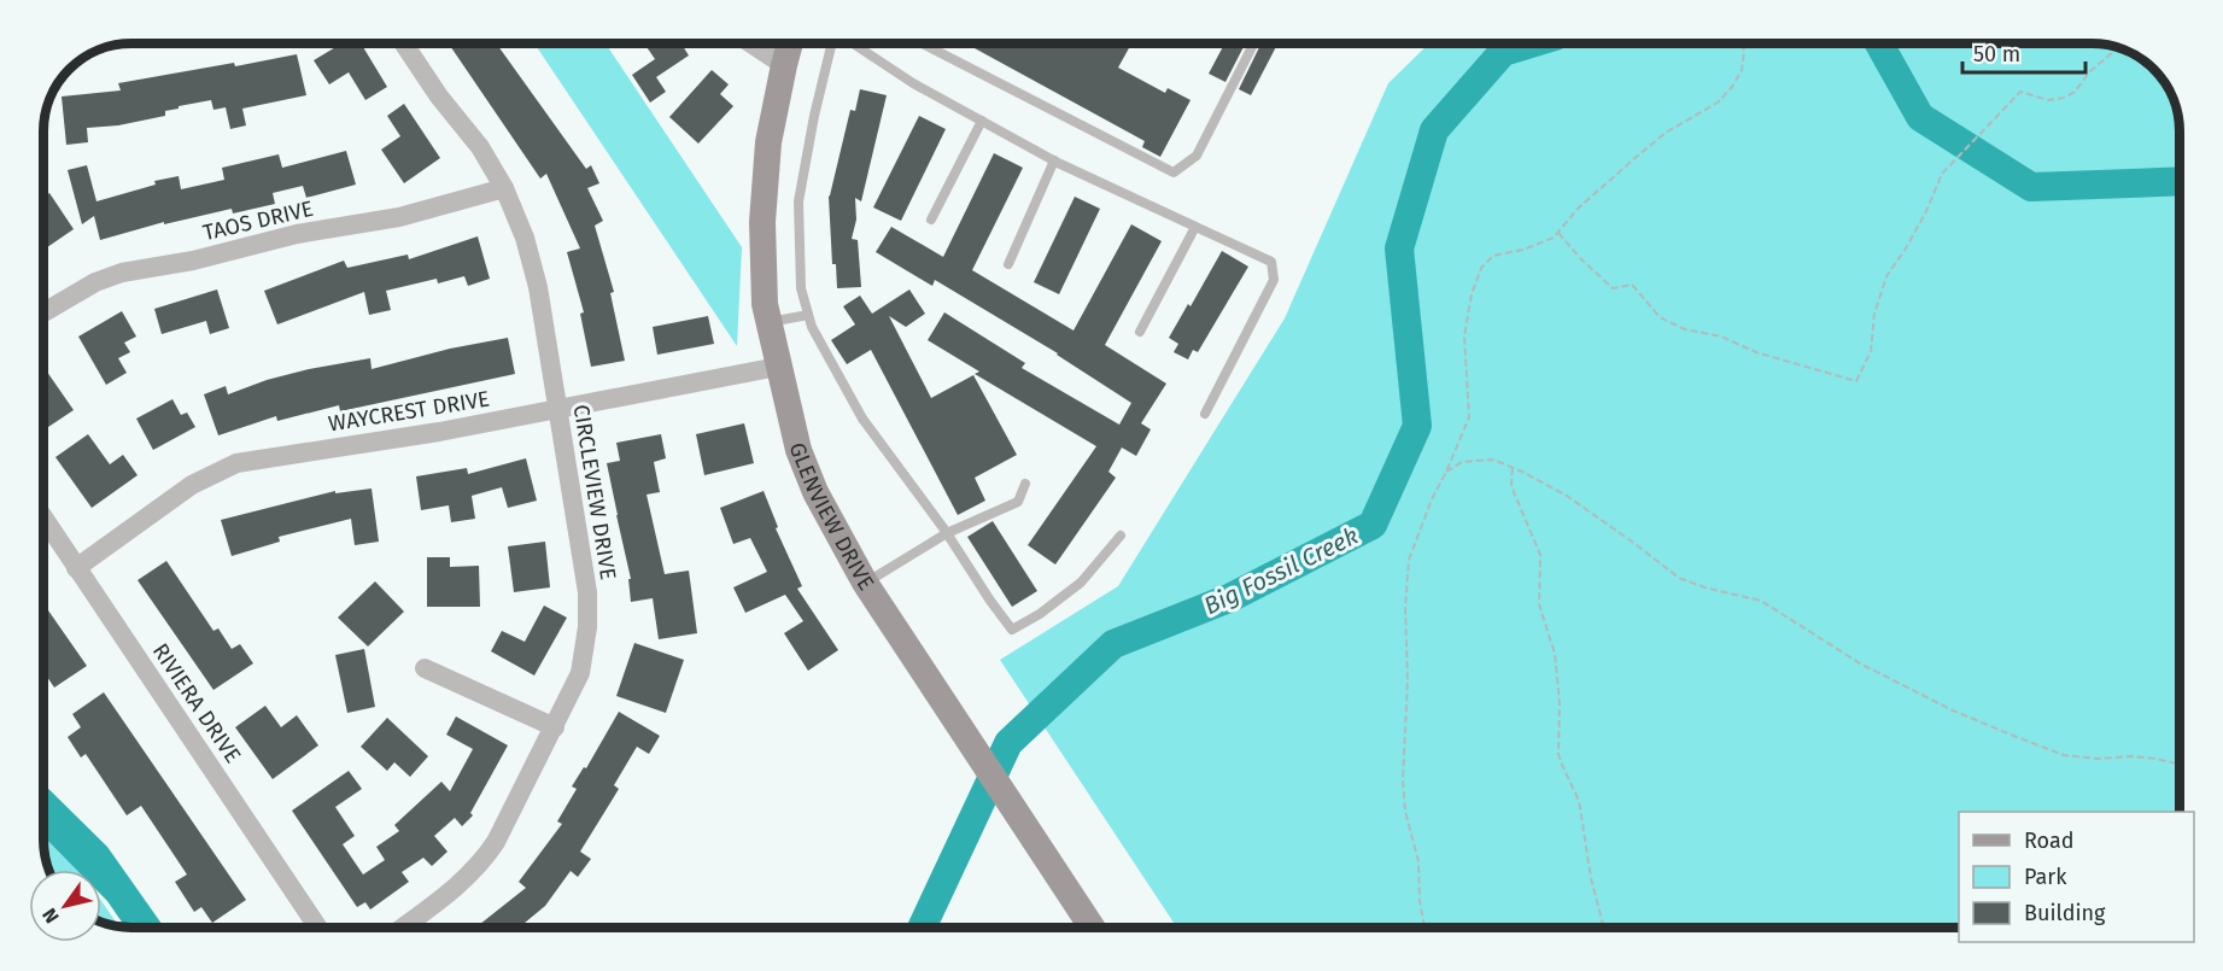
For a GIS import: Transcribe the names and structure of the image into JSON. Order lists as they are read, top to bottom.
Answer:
{
  "streets": {
    "main road": ["GLENVIEW DRIVE"],
    "street": [
      "TAOS DRIVE",
      "WAYCREST DRIVE",
      "CIRCLEVIEW DRIVE",
      "RIVIERA DRIVE"
    ]
  },
  "crossings": [
    ["TAOS DRIVE", "CIRCLEVIEW DRIVE"],
    ["WAYCREST DRIVE", "CIRCLEVIEW DRIVE"],
    ["WAYCREST DRIVE", "GLENVIEW DRIVE"],
    ["WAYCREST DRIVE", "RIVIERA DRIVE"]
  ],
  "water": ["Big Fossil Creek"],
  "legend": ["Road", "Park", "Building"],
  "scale_bar": "50 m",
  "north": "bottom left"
}
